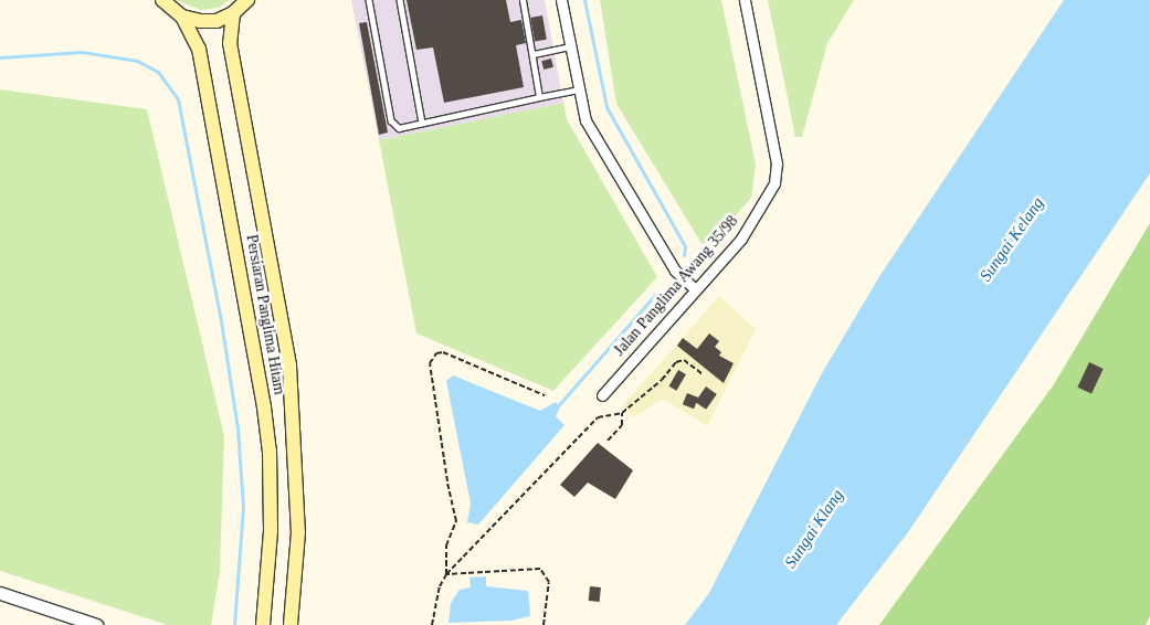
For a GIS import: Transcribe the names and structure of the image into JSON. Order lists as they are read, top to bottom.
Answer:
{
  "streets": {
    "main road": ["Persiaran Panglima Hitam"],
    "street": ["Jalan Panglima Awang 35/98"]
  },
  "water": ["Sungai Kelang", "Sungai Klang"]
}
